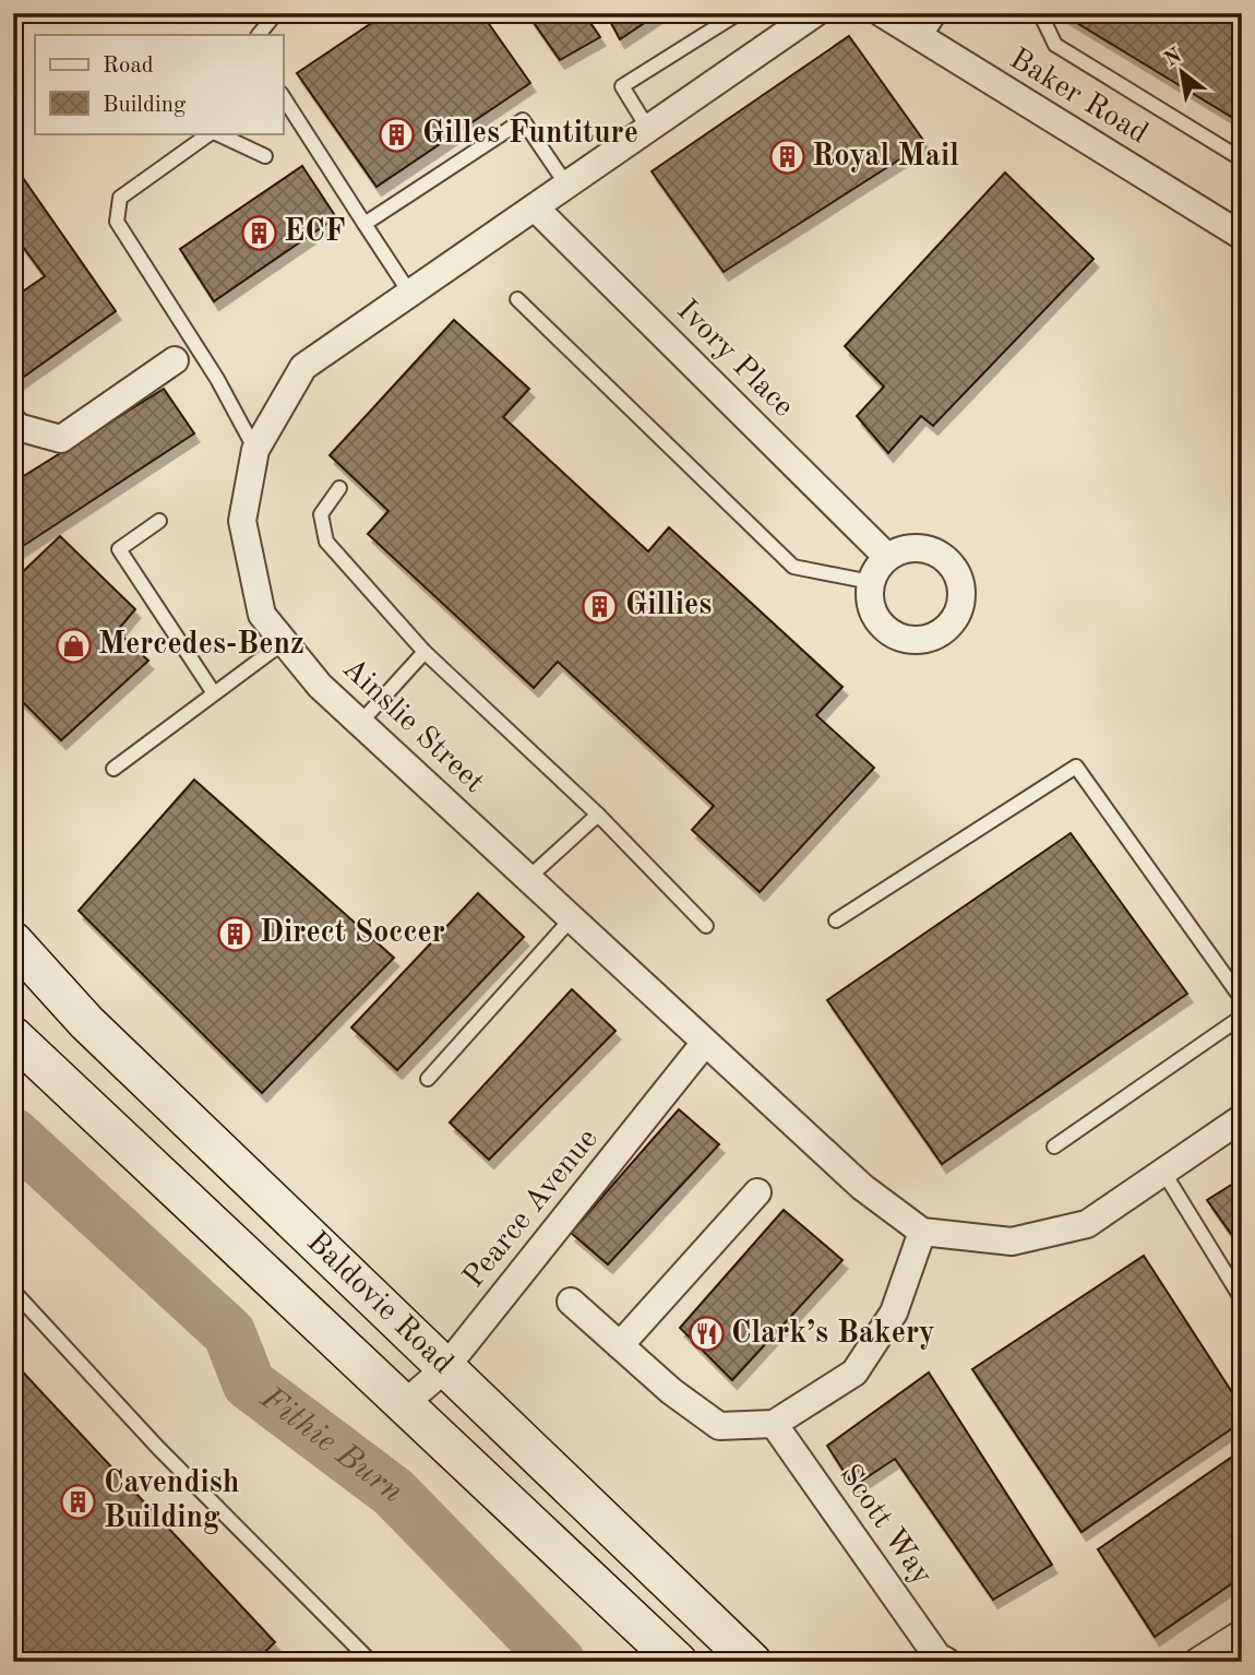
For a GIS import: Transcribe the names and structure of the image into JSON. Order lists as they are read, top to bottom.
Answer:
{
  "streets": {
    "main road": ["Baldovie Road"],
    "street": [
      "Baker Road",
      "Ivory Place",
      "Ainslie Street",
      "Pearce Avenue",
      "Scott Way"
    ]
  },
  "crossings": [
    ["Ivory Place", "Ainslie Street"],
    ["Ainslie Street", "Pearce Avenue"],
    ["Pearce Avenue", "Baldovie Road"]
  ],
  "water": ["Fithie Burn"],
  "places": {
    "building": [
      "Gilles Funtiture",
      "Royal Mail",
      "ECF",
      "Gillies",
      "Direct Soccer",
      "Cavendish Building"
    ],
    "shop": ["Mercedes-Benz"],
    "restaurant": ["Clark’s Bakery"]
  },
  "legend": ["Road", "Building"],
  "north": "top left"
}
